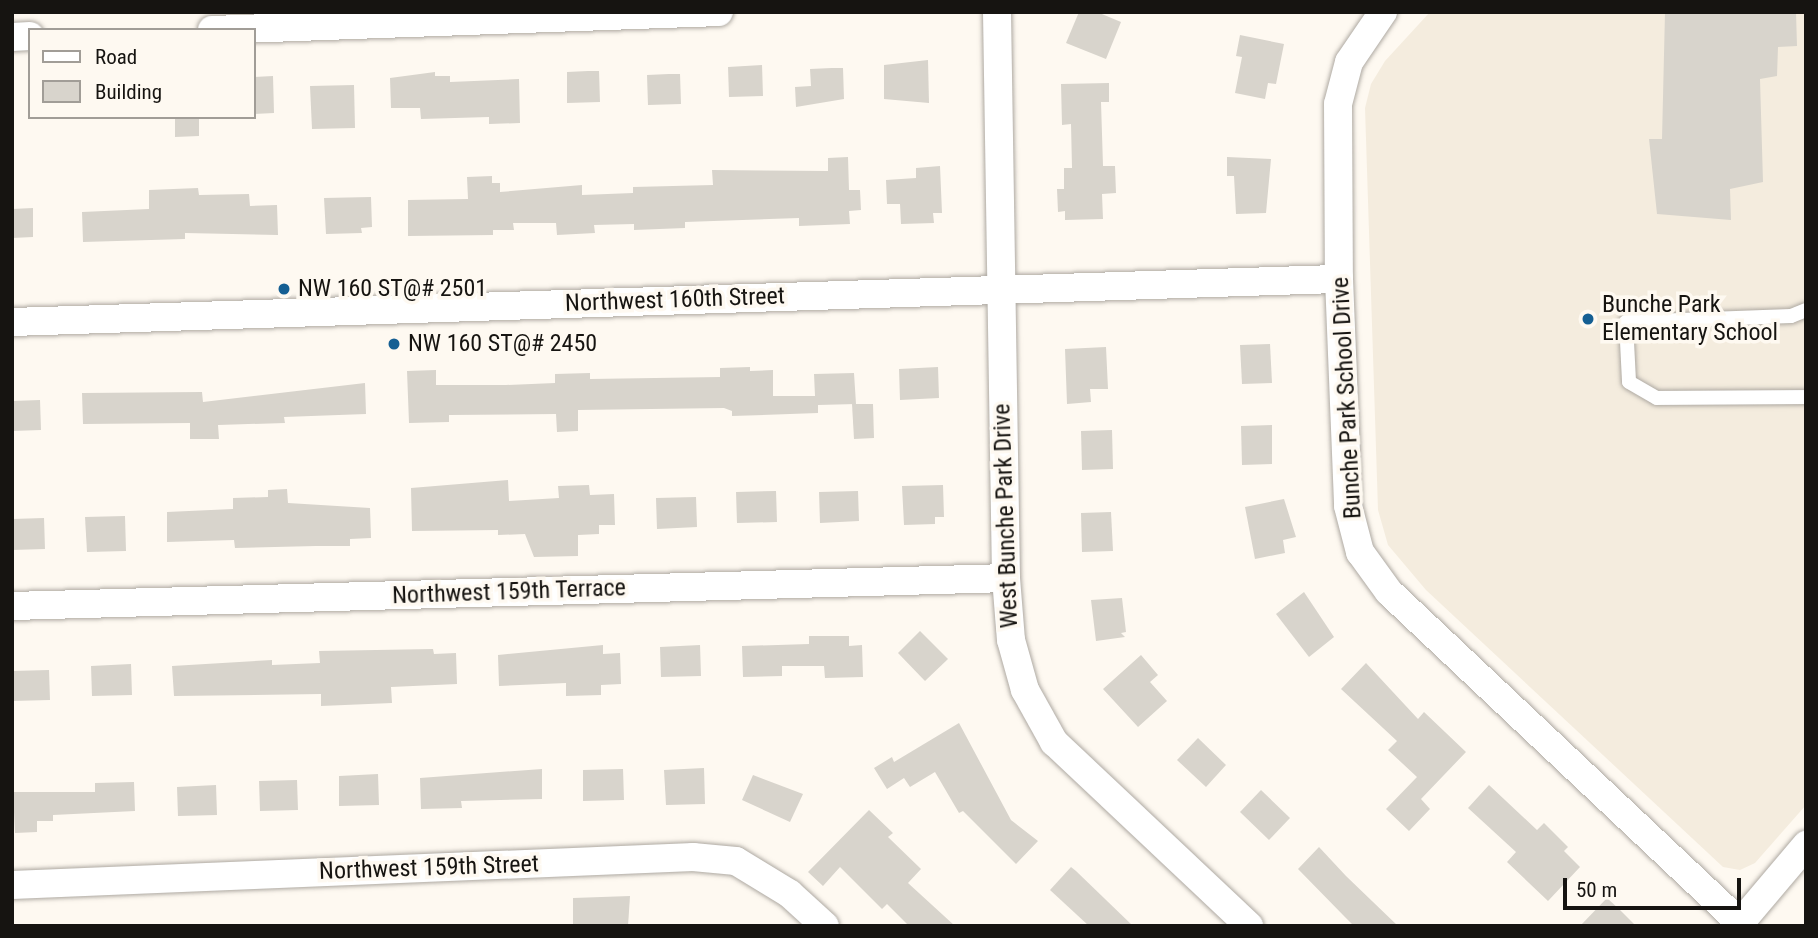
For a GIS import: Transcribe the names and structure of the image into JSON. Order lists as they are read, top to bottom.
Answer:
{
  "streets": {
    "street": [
      "Northwest 160th Street",
      "Bunche Park School Drive",
      "West Bunche Park Drive",
      "Northwest 159th Terrace",
      "Northwest 159th Street"
    ]
  },
  "crossings": [
    ["Northwest 160th Street", "Bunche Park School Drive"],
    ["Northwest 160th Street", "West Bunche Park Drive"],
    ["West Bunche Park Drive", "Northwest 159th Terrace"]
  ],
  "places": ["NW 160 ST@# 2501", "Bunche Park Elementary School", "NW 160 ST@# 2450"],
  "legend": ["Road", "Building"],
  "scale_bar": "50 m"
}
